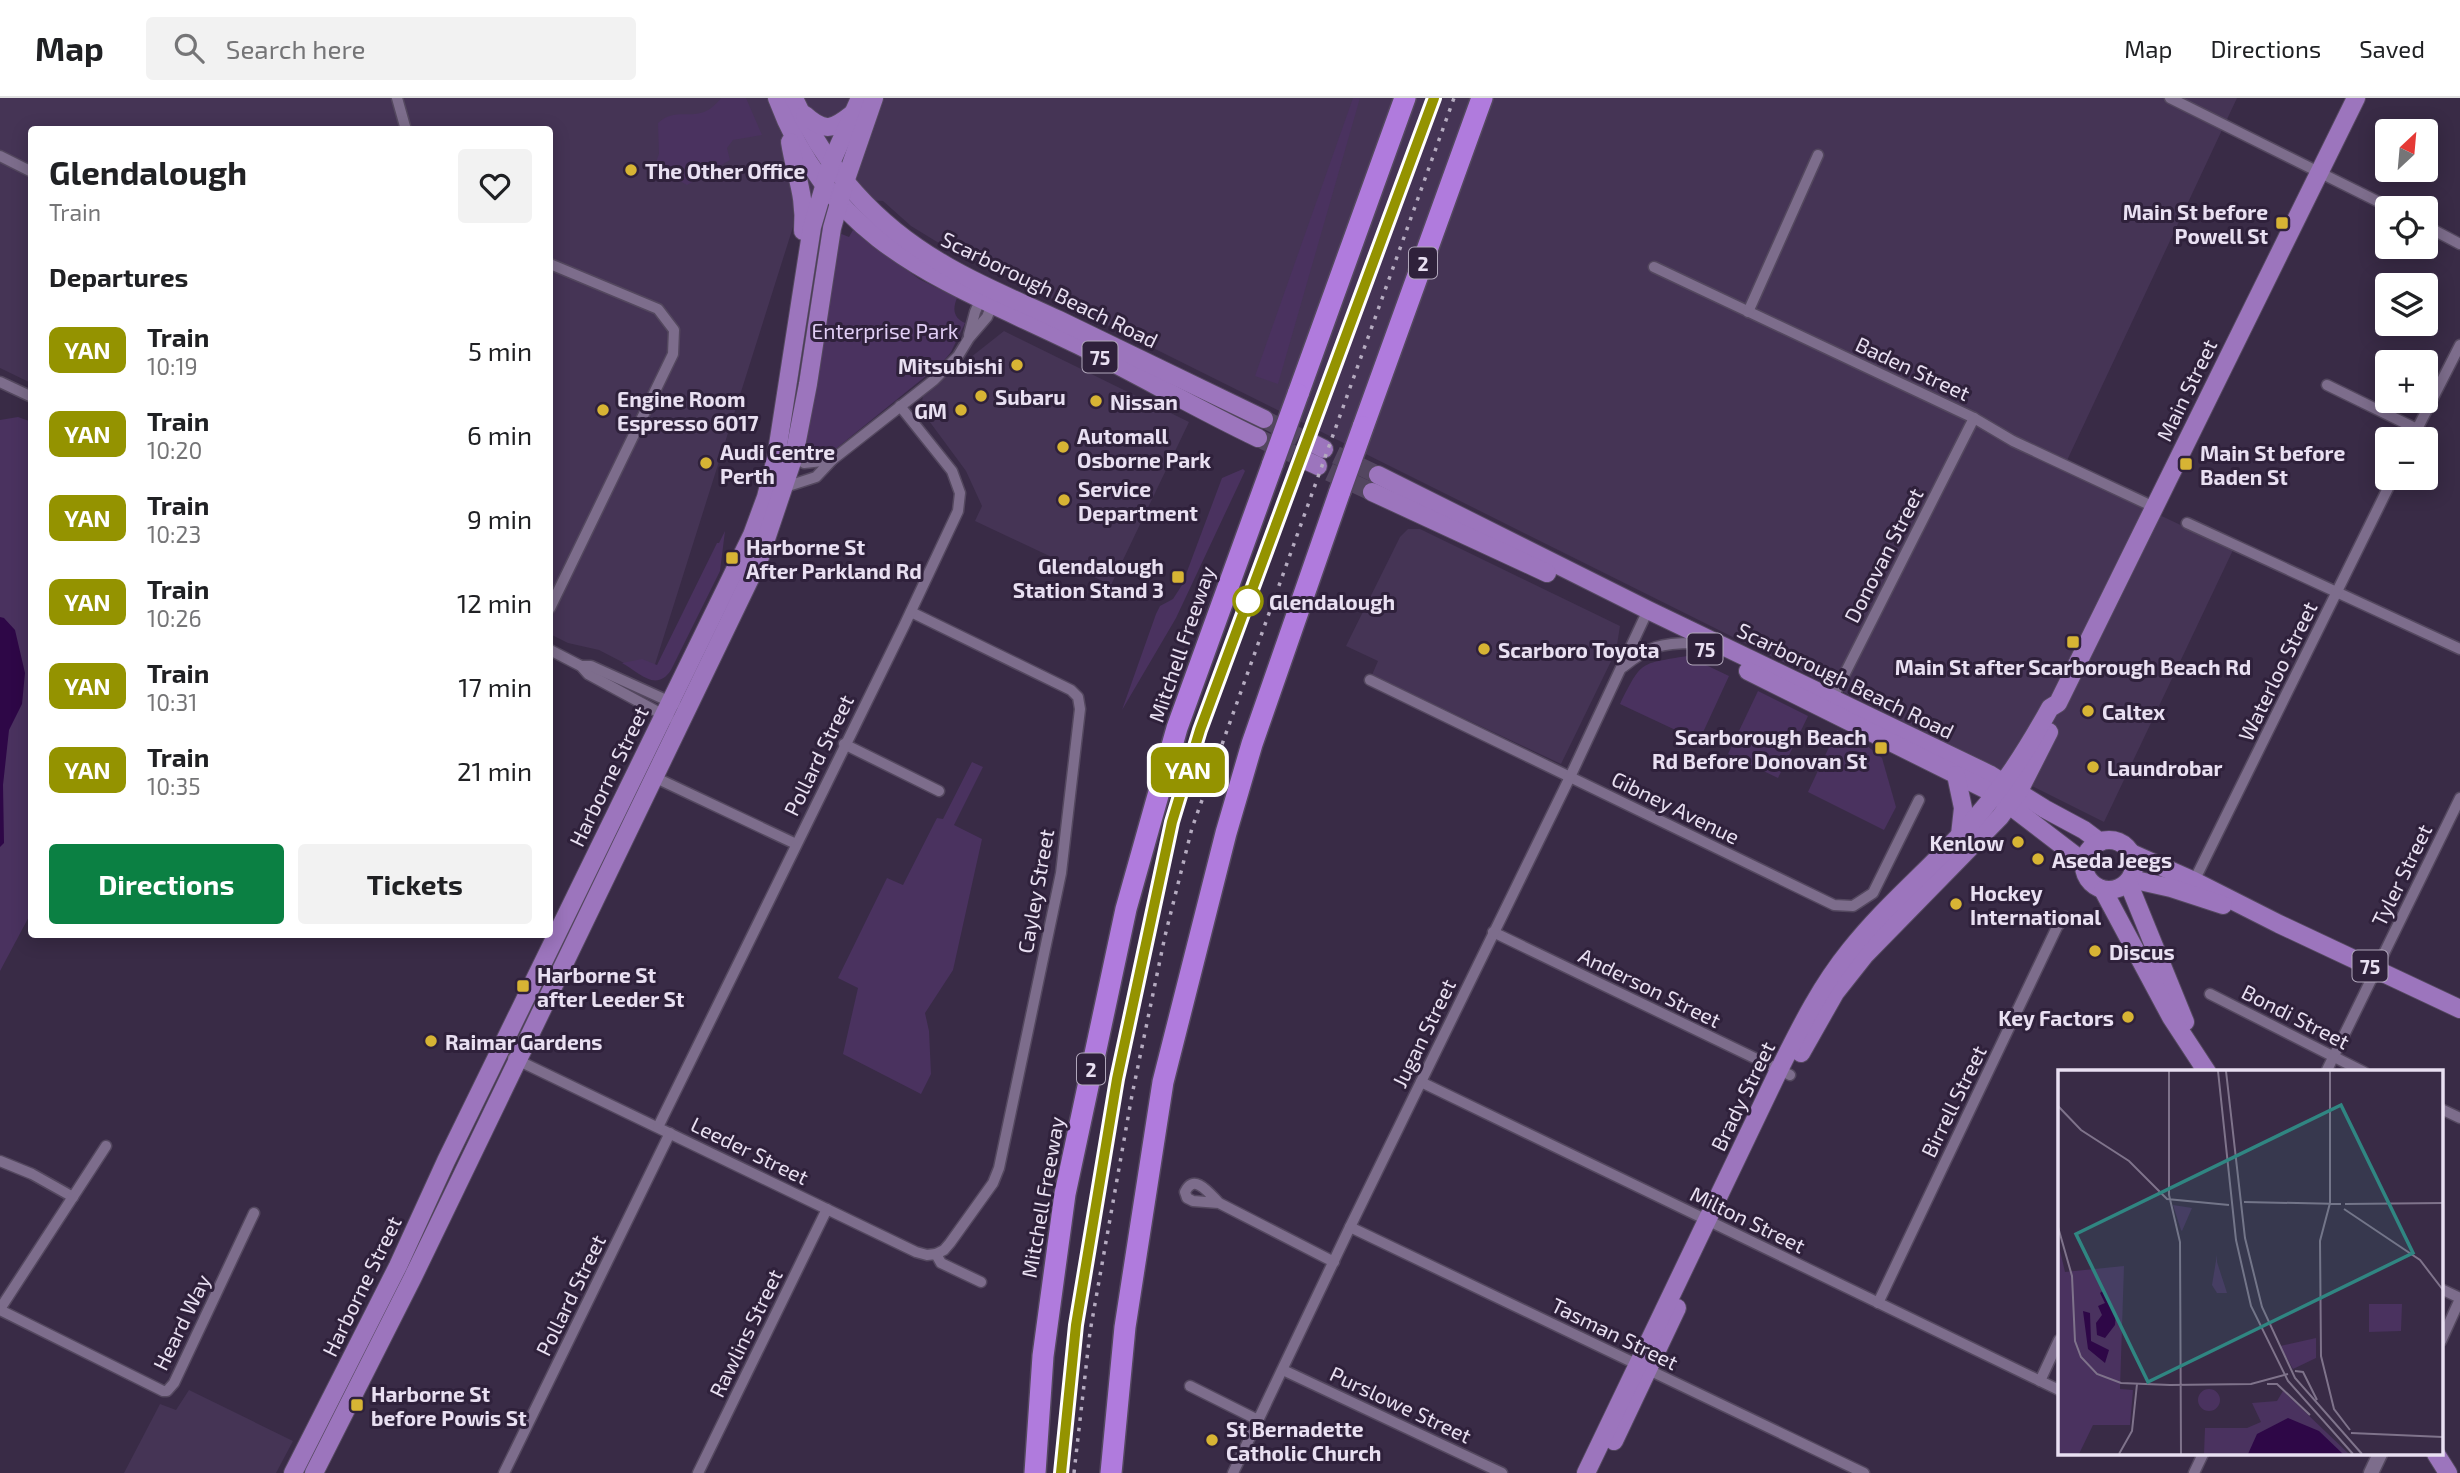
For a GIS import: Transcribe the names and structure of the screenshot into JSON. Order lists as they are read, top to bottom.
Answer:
{
  "streets": {
    "highway": ["2", "Mitchell Freeway"],
    "main road": [
      "Scarborough Beach Road",
      "75",
      "Main Street",
      "Harborne Street",
      "Brady Street"
    ],
    "street": [
      "Baden Street",
      "Donovan Street",
      "Waterloo Street",
      "Pollard Street",
      "Gibney Avenue",
      "Tyler Street",
      "Cayley Street",
      "Anderson Street",
      "Bondi Street",
      "Jugan Street",
      "Birrell Street",
      "Leeder Street",
      "Milton Street",
      "Heard Way",
      "Rawlins Street",
      "Tasman Street",
      "Purslowe Street"
    ]
  },
  "crossings": [
    ["Scarborough Beach Road", "75"],
    ["Scarborough Beach Road", "Main Street"],
    ["Scarborough Beach Road", "Donovan Street"],
    ["Scarborough Beach Road", "Harborne Street"],
    ["Scarborough Beach Road", "Jugan Street"],
    ["Scarborough Beach Road", "Brady Street"],
    ["75", "Waterloo Street"],
    ["75", "Tyler Street"],
    ["Baden Street", "Main Street"],
    ["Baden Street", "Donovan Street"],
    ["Main Street", "Brady Street"],
    ["Pollard Street", "Cayley Street"],
    ["Pollard Street", "Leeder Street"],
    ["Harborne Street", "Leeder Street"],
    ["Gibney Avenue", "Jugan Street"],
    ["Tyler Street", "Bondi Street"],
    ["Cayley Street", "Leeder Street"],
    ["Anderson Street", "Jugan Street"],
    ["Anderson Street", "Brady Street"],
    ["Jugan Street", "Milton Street"],
    ["Jugan Street", "Tasman Street"],
    ["Jugan Street", "Purslowe Street"],
    ["Brady Street", "Milton Street"],
    ["Brady Street", "Tasman Street"],
    ["Birrell Street", "Milton Street"],
    ["Leeder Street", "Rawlins Street"]
  ],
  "parks": ["Enterprise Park"],
  "places": {
    "other": [
      "The Other Office",
      "Mitsubishi",
      "Subaru",
      "Nissan",
      "Engine Room Espresso 6017",
      "GM",
      "Automall Osborne Park",
      "Audi Centre Perth",
      "Service Department",
      "Glendalough",
      "Scarboro Toyota",
      "Caltex",
      "Laundrobar",
      "Kenlow",
      "Aseda Jeegs",
      "Hockey International",
      "Discus",
      "Key Factors",
      "Raimar Gardens",
      "St Bernadette Catholic Church"
    ],
    "transit": [
      "Main St before Powell St",
      "Main St before Baden St",
      "Harborne St After Parkland Rd",
      "Glendalough Station Stand 3",
      "Main St after Scarborough Beach Rd",
      "Scarborough Beach Rd Before Donovan St",
      "Harborne St after Leeder St",
      "Harborne St before Powis St"
    ]
  },
  "north": "top right",
  "page": {
    "header": "Map",
    "search": "Search here",
    "nav": ["Map", "Directions", "Saved"],
    "on_map": "YAN",
    "map_buttons": ["+", "−"],
    "heading": [
      ["Glendalough", "Train"],
      "Departures"
    ],
    "list": [
      {
        "mark": "YAN",
        "name": "Train",
        "note": "10:19",
        "value": "5 min"
      },
      {
        "mark": "YAN",
        "name": "Train",
        "note": "10:20",
        "value": "6 min"
      },
      {
        "mark": "YAN",
        "name": "Train",
        "note": "10:23",
        "value": "9 min"
      },
      {
        "mark": "YAN",
        "name": "Train",
        "note": "10:26",
        "value": "12 min"
      },
      {
        "mark": "YAN",
        "name": "Train",
        "note": "10:31",
        "value": "17 min"
      },
      {
        "mark": "YAN",
        "name": "Train",
        "note": "10:35",
        "value": "21 min"
      }
    ],
    "buttons": ["Directions", "Tickets"]
  }
}
